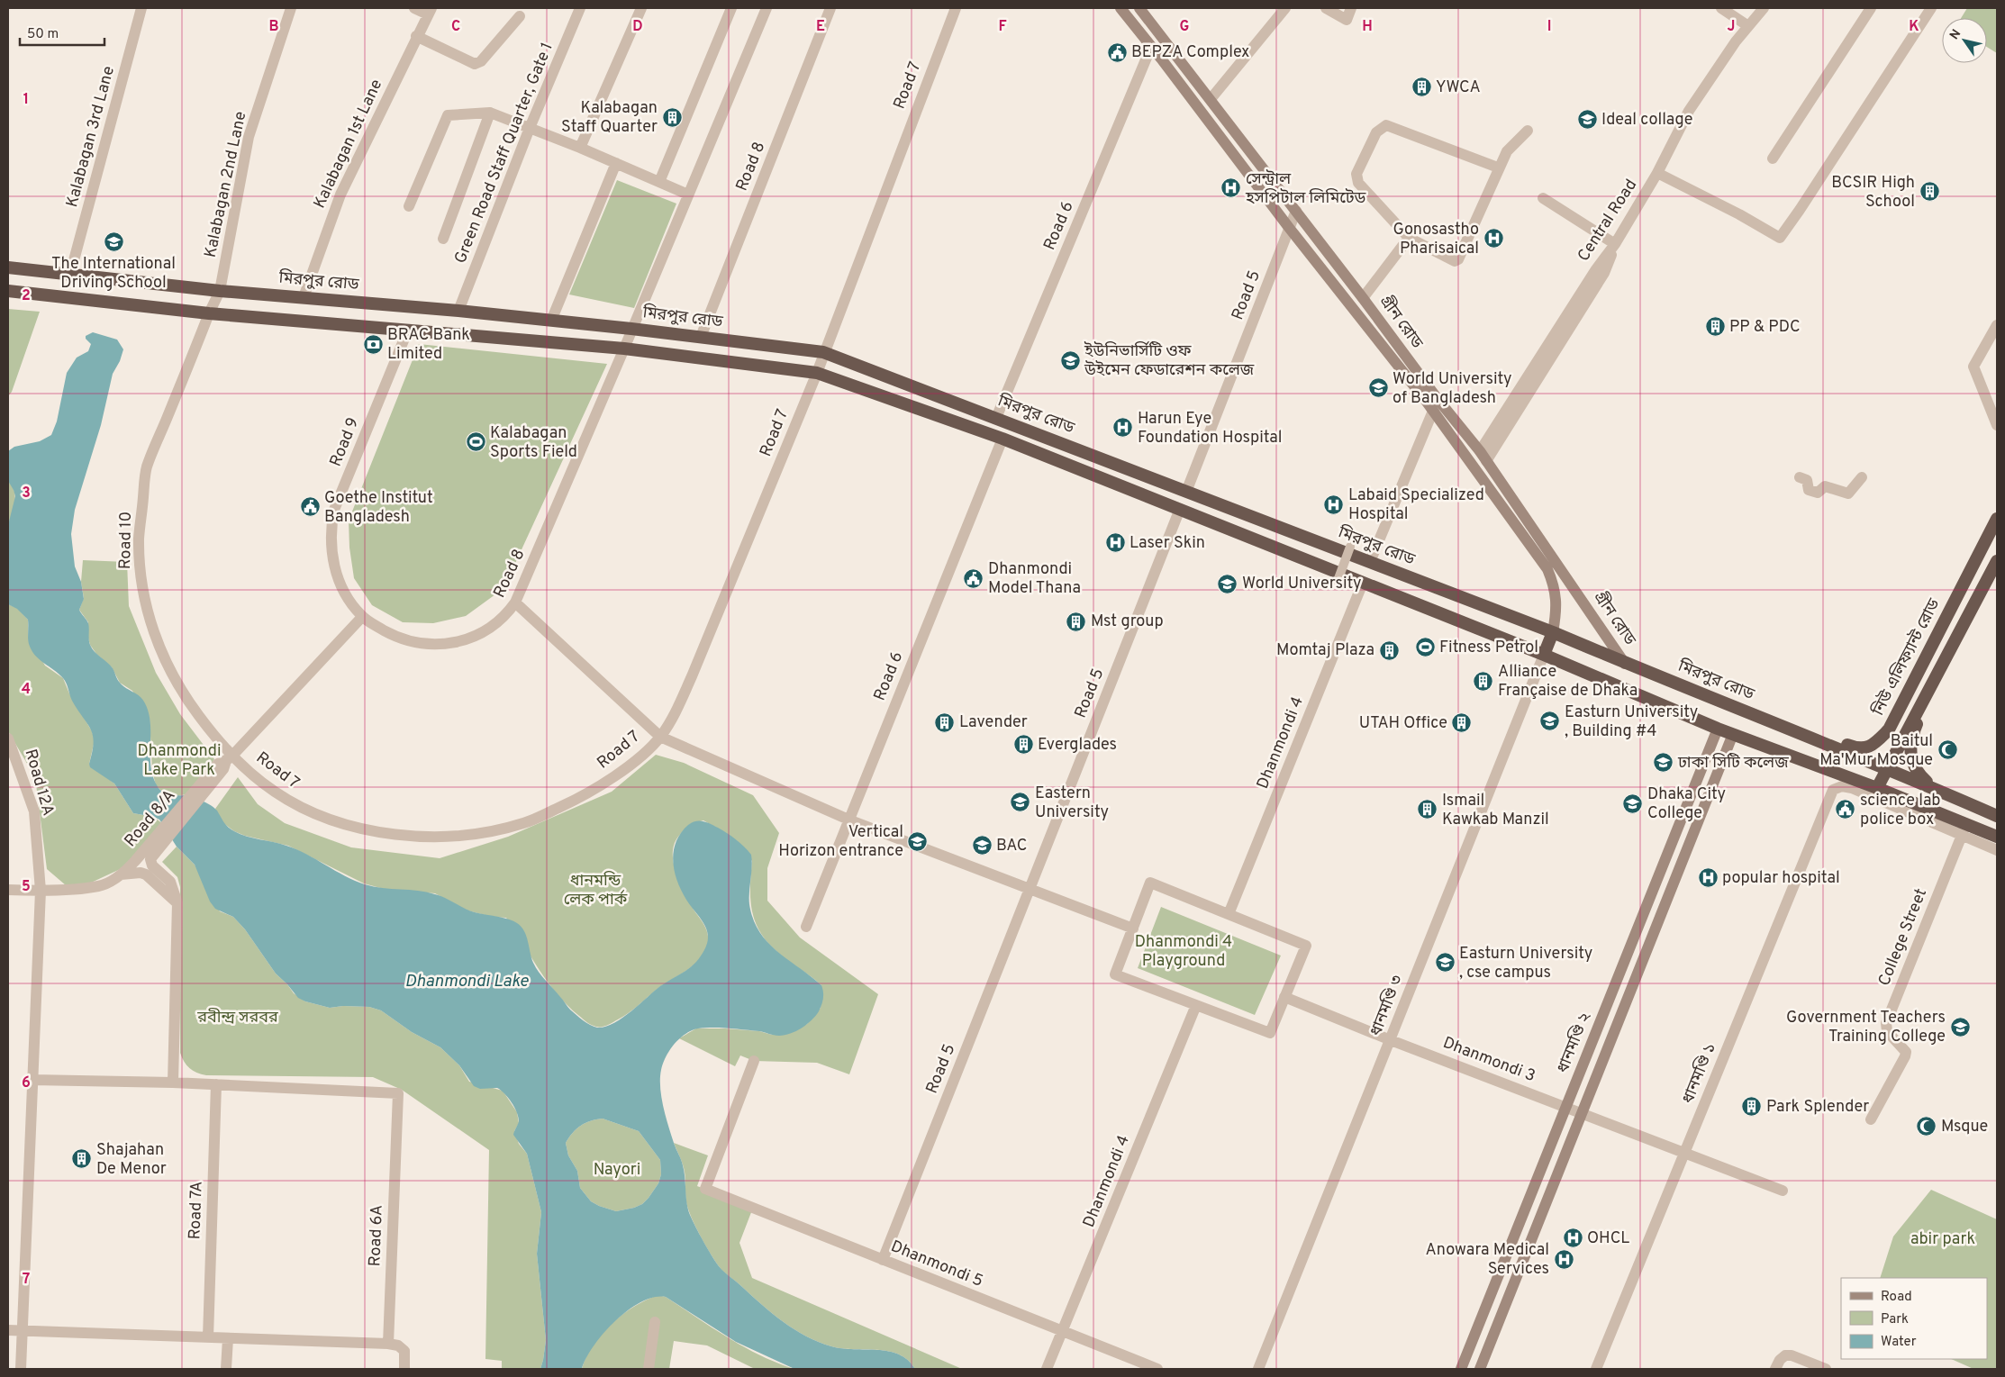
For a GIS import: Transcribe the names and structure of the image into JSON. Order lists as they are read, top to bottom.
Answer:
{
  "streets": {
    "highway": ["মিরপুর রোড", "নিউ এলিফ্যান্ট রোড"],
    "main road": ["গ্রীন রোড", "ধানমণ্ডি ২"],
    "street": [
      "Road 7",
      "Kalabagan 3rd Lane",
      "Kalabagan 1st Lane",
      "Green Road Staff Quarter, Gate 1",
      "Road 8",
      "Kalabagan 2nd Lane",
      "Central Road",
      "Road 6",
      "Road 5",
      "Road 9",
      "Road 10",
      "Dhanmondi 4",
      "Road 12A",
      "Road 8/A",
      "College Street",
      "ধানমণ্ডি ৩",
      "Dhanmondi 3",
      "ধানমণ্ডি ১",
      "Road 7A",
      "Road 6A",
      "Dhanmondi 5"
    ]
  },
  "crossings": [
    ["Road 7", "মিরপুর রোড"],
    ["Road 7", "Road 10"],
    ["Road 7", "Road 8/A"],
    ["Kalabagan 3rd Lane", "মিরপুর রোড"],
    ["Kalabagan 1st Lane", "মিরপুর রোড"],
    ["Green Road Staff Quarter, Gate 1", "মিরপুর রোড"],
    ["Road 8", "মিরপুর রোড"],
    ["Road 8", "Road 9"],
    ["Kalabagan 2nd Lane", "মিরপুর রোড"],
    ["Kalabagan 2nd Lane", "Road 10"],
    ["Central Road", "গ্রীন রোড"],
    ["Road 6", "মিরপুর রোড"],
    ["Road 6", "গ্রীন রোড"],
    ["মিরপুর রোড", "Road 5"],
    ["মিরপুর রোড", "গ্রীন রোড"],
    ["মিরপুর রোড", "নিউ এলিফ্যান্ট রোড"],
    ["Road 5", "গ্রীন রোড"],
    ["Road 5", "Dhanmondi 5"],
    ["Road 10", "Road 8/A"],
    ["Dhanmondi 4", "Dhanmondi 5"],
    ["Road 12A", "Road 8/A"],
    ["College Street", "ধানমণ্ডি ১"],
    ["ধানমণ্ডি ৩", "Dhanmondi 3"],
    ["ধানমণ্ডি ২", "Dhanmondi 3"],
    ["Dhanmondi 3", "ধানমণ্ডি ১"],
    ["Road 7A", "Road 6A"]
  ],
  "water": ["Dhanmondi Lake"],
  "parks": [
    "Dhanmondi Lake Park",
    "ধানমন্ডি লেক পার্ক",
    "Dhanmondi 4 Playground",
    "রবীন্দ্র সরবর",
    "Nayori",
    "abir park"
  ],
  "places": {
    "public building": [
      "BEPZA Complex",
      "Goethe Institut Bangladesh",
      "Dhanmondi Model Thana",
      "science lab police box"
    ],
    "building": [
      "YWCA",
      "Kalabagan Staff Quarter",
      "BCSIR High School",
      "PP & PDC",
      "Mst group",
      "Momtaj Plaza",
      "Alliance Française de Dhaka",
      "Lavender",
      "UTAH Office",
      "Everglades",
      "Ismail Kawkab Manzil",
      "Park Splender",
      "Shajahan De Menor"
    ],
    "school or university": [
      "Ideal collage",
      "The International Driving School",
      "ইউনিভার্সিটি ওফ উইমেন ফেডারেশন কলেজ",
      "World University of Bangladesh",
      "World University",
      "Easturn University , Building #4",
      "ঢাকা সিটি কলেজ",
      "Eastern University",
      "Dhaka City College",
      "Vertical Horizon entrance",
      "BAC",
      "Easturn University , cse campus",
      "Government Teachers Training College"
    ],
    "hospital": [
      "সেন্ট্রাল হসপিটাল লিমিটেড",
      "Gonosastho Pharisaical",
      "Harun Eye Foundation Hospital",
      "Labaid Specialized Hospital",
      "Laser Skin",
      "popular hospital",
      "OHCL",
      "Anowara Medical Services"
    ],
    "bank": ["BRAC Bank Limited"],
    "sports": ["Kalabagan Sports Field", "Fitness Petrol"],
    "mosque": ["Baitul Ma'Mur Mosque", "Msque"]
  },
  "legend": ["Road", "Park", "Water"],
  "scale_bar": "50 m",
  "north": "top left",
  "grid": {
    "columns": [
      "B",
      "C",
      "D",
      "E",
      "F",
      "G",
      "H",
      "I",
      "J",
      "K"
    ],
    "rows": [
      "1",
      "2",
      "3",
      "4",
      "5",
      "6",
      "7"
    ]
  }
}
